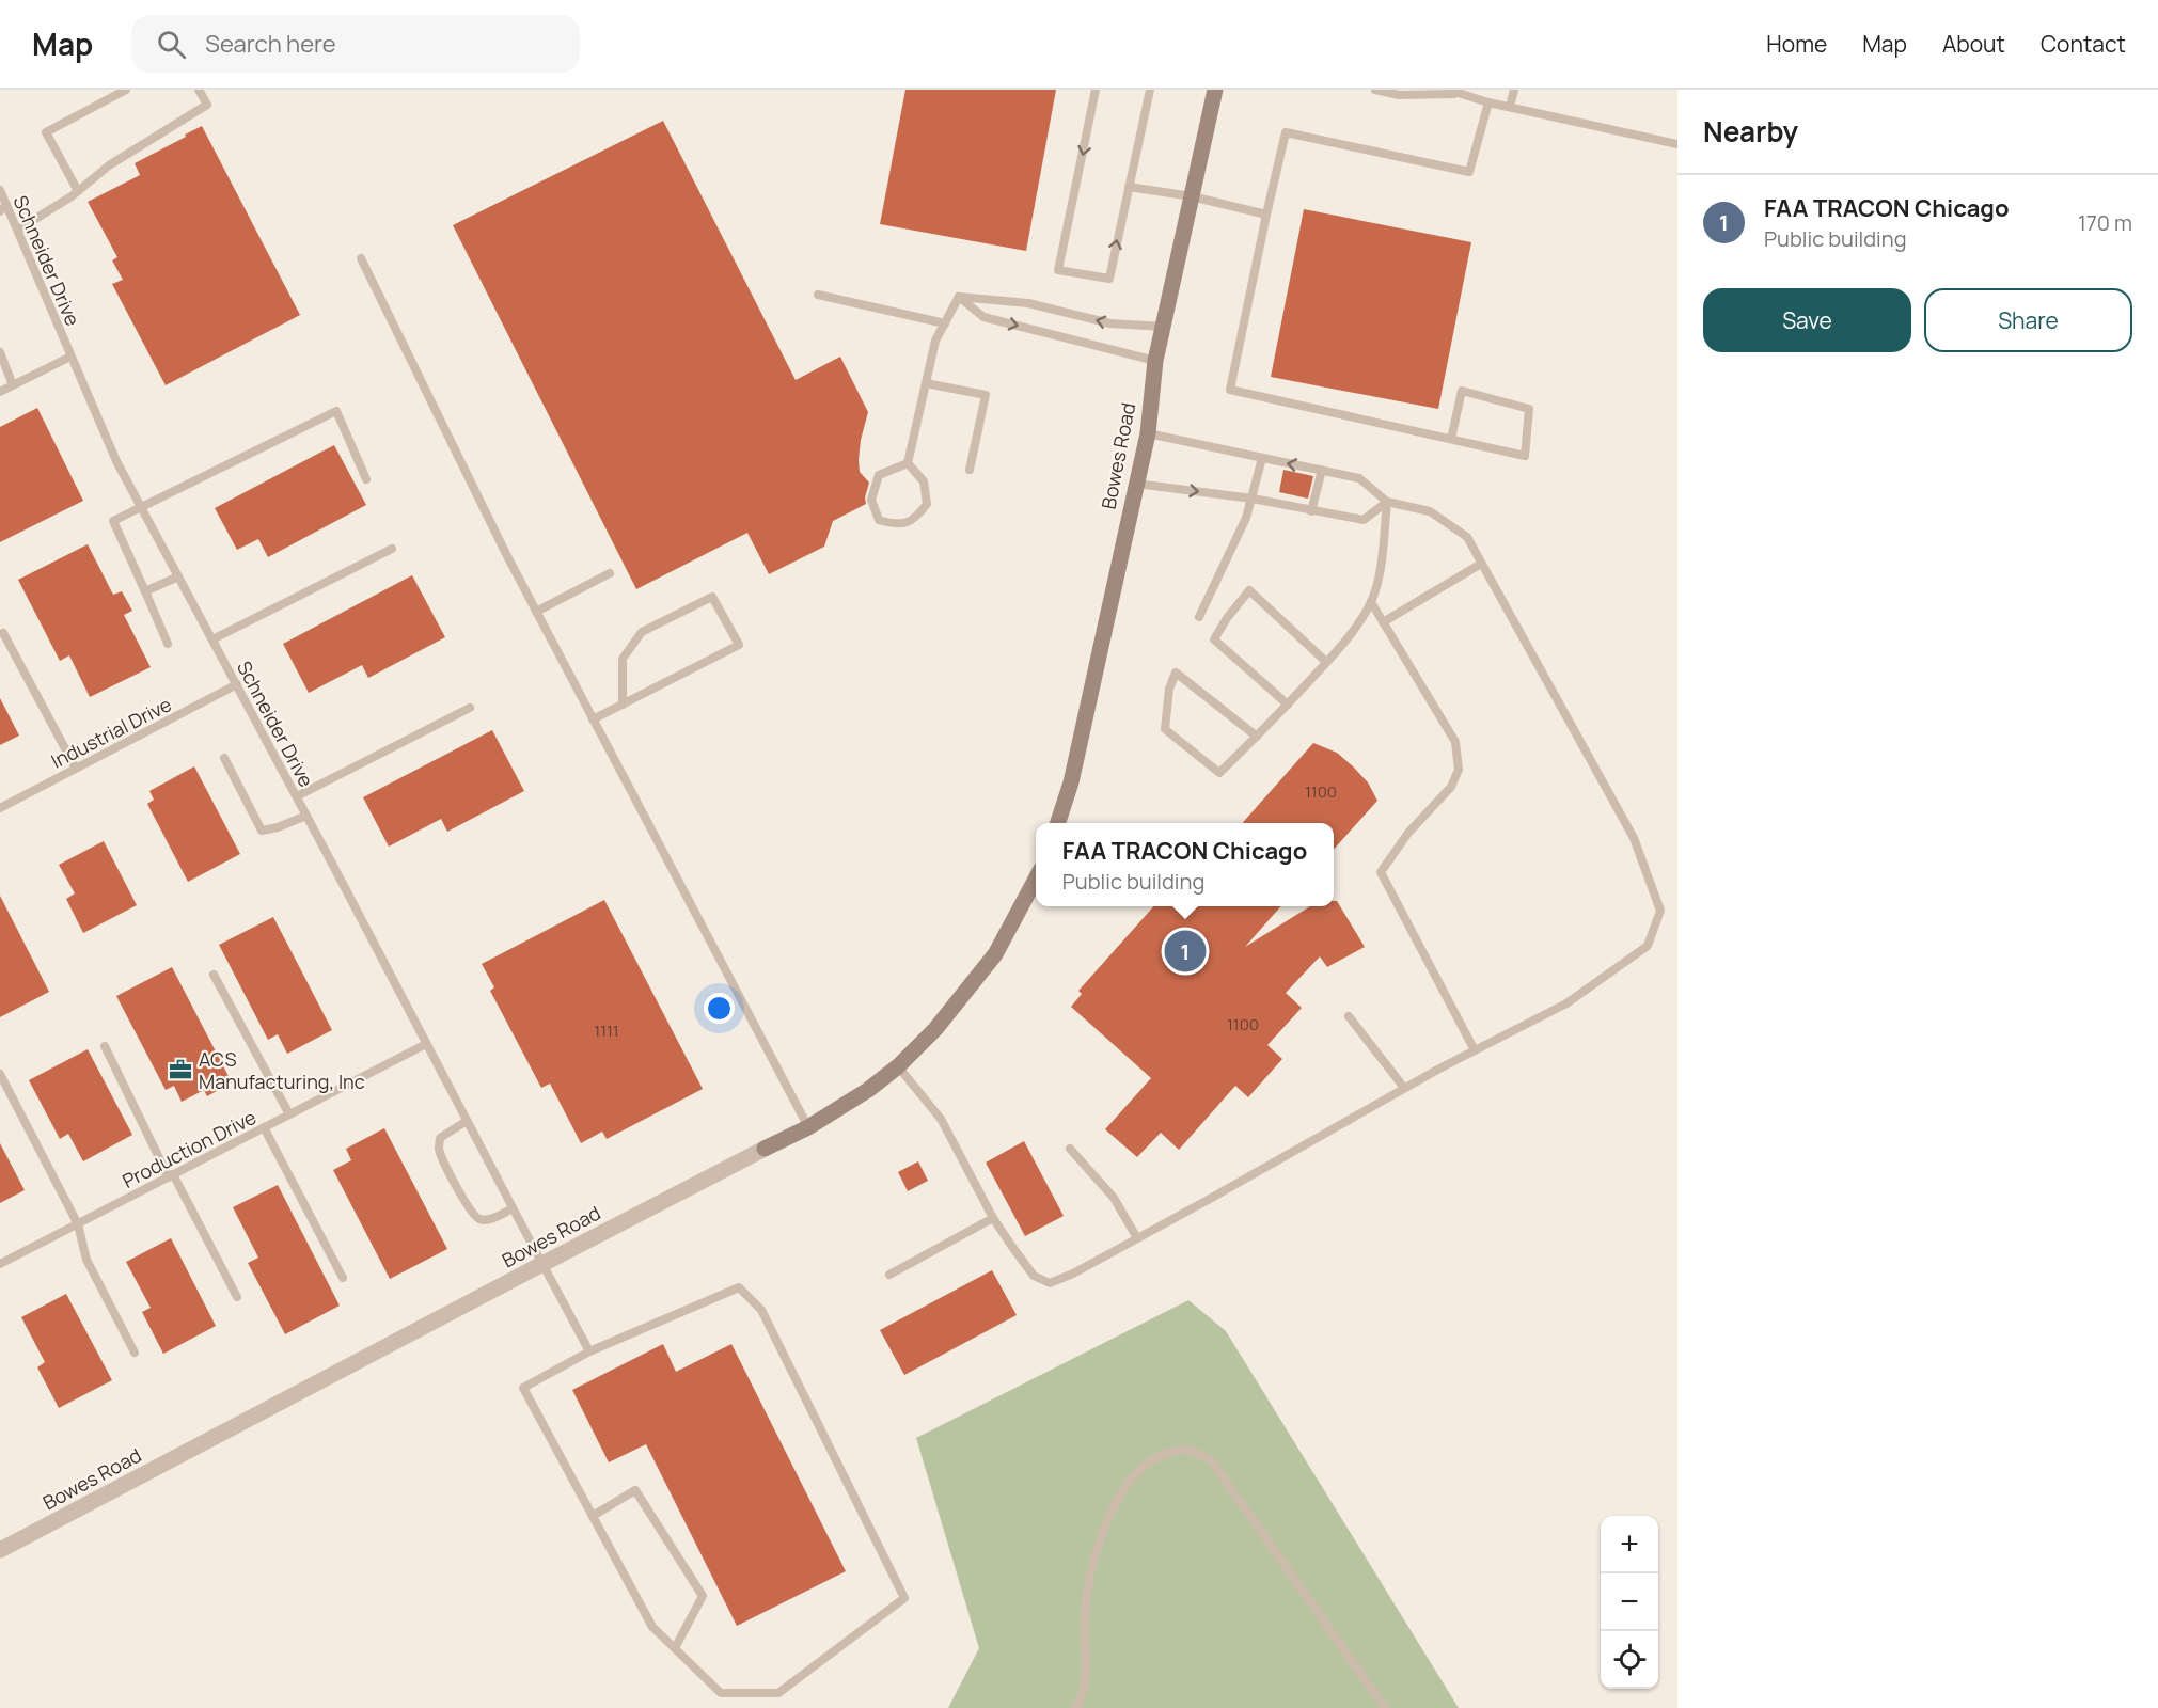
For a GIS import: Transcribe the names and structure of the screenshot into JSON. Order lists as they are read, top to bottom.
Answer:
{
  "streets": {
    "main road": ["Bowes Road"],
    "lane": ["Schneider Drive", "Industrial Drive", "Production Drive"]
  },
  "crossings": [
    ["Schneider Drive", "Bowes Road"],
    ["Schneider Drive", "Industrial Drive"],
    ["Schneider Drive", "Production Drive"]
  ],
  "places": {
    "office": ["ACS Manufacturing, Inc"]
  },
  "house_numbers": ["1100", "1100", "1111"],
  "page": {
    "header": "Map",
    "search": "Search here",
    "nav": [
      "Home",
      "Map",
      "About",
      "Contact"
    ],
    "heading": "Nearby",
    "list": [
      {
        "mark": "1",
        "name": "FAA TRACON Chicago",
        "note": "Public building",
        "value": "170 m"
      }
    ],
    "buttons": ["Save", "Share"],
    "popup": ["FAA TRACON Chicago", "Public building"],
    "pins": "1",
    "map_buttons": ["+", "−"]
  }
}
